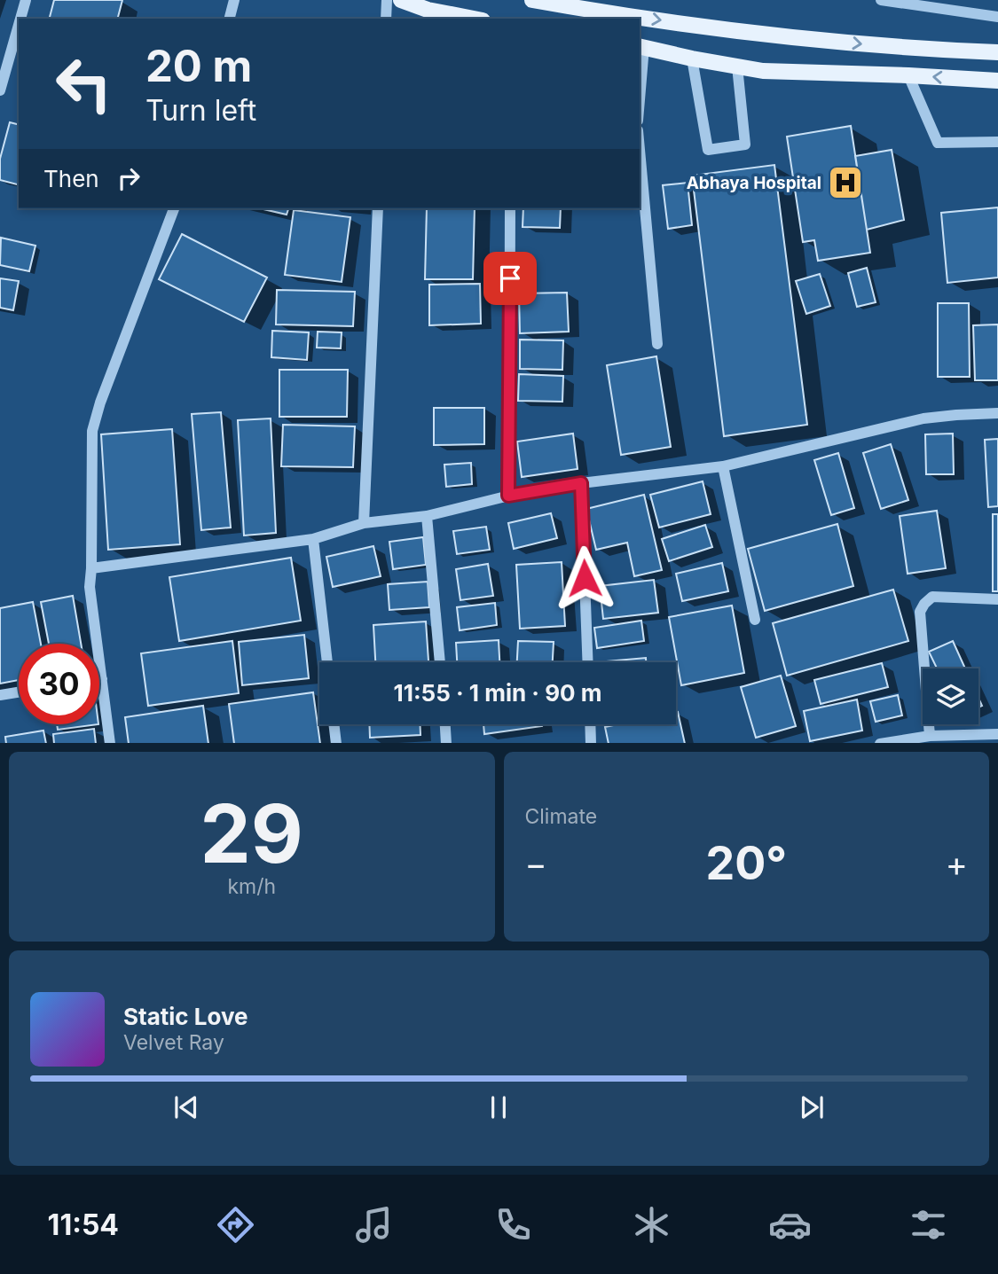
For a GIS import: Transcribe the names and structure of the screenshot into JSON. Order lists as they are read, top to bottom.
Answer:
{
  "places": {
    "hospital": ["Abhaya Hospital"]
  },
  "page": {
    "turn": ["20 m", "Turn left"],
    "then": "Then",
    "limit": "30",
    "trip": "11:55 · 1 min · 90 m",
    "tile": [
      ["29", "km/h"],
      "Climate"
    ],
    "heat": ["−", "20°", "+"],
    "song": ["Static Love", "Velvet Ray"],
    "tabs": "11:54"
  }
}
